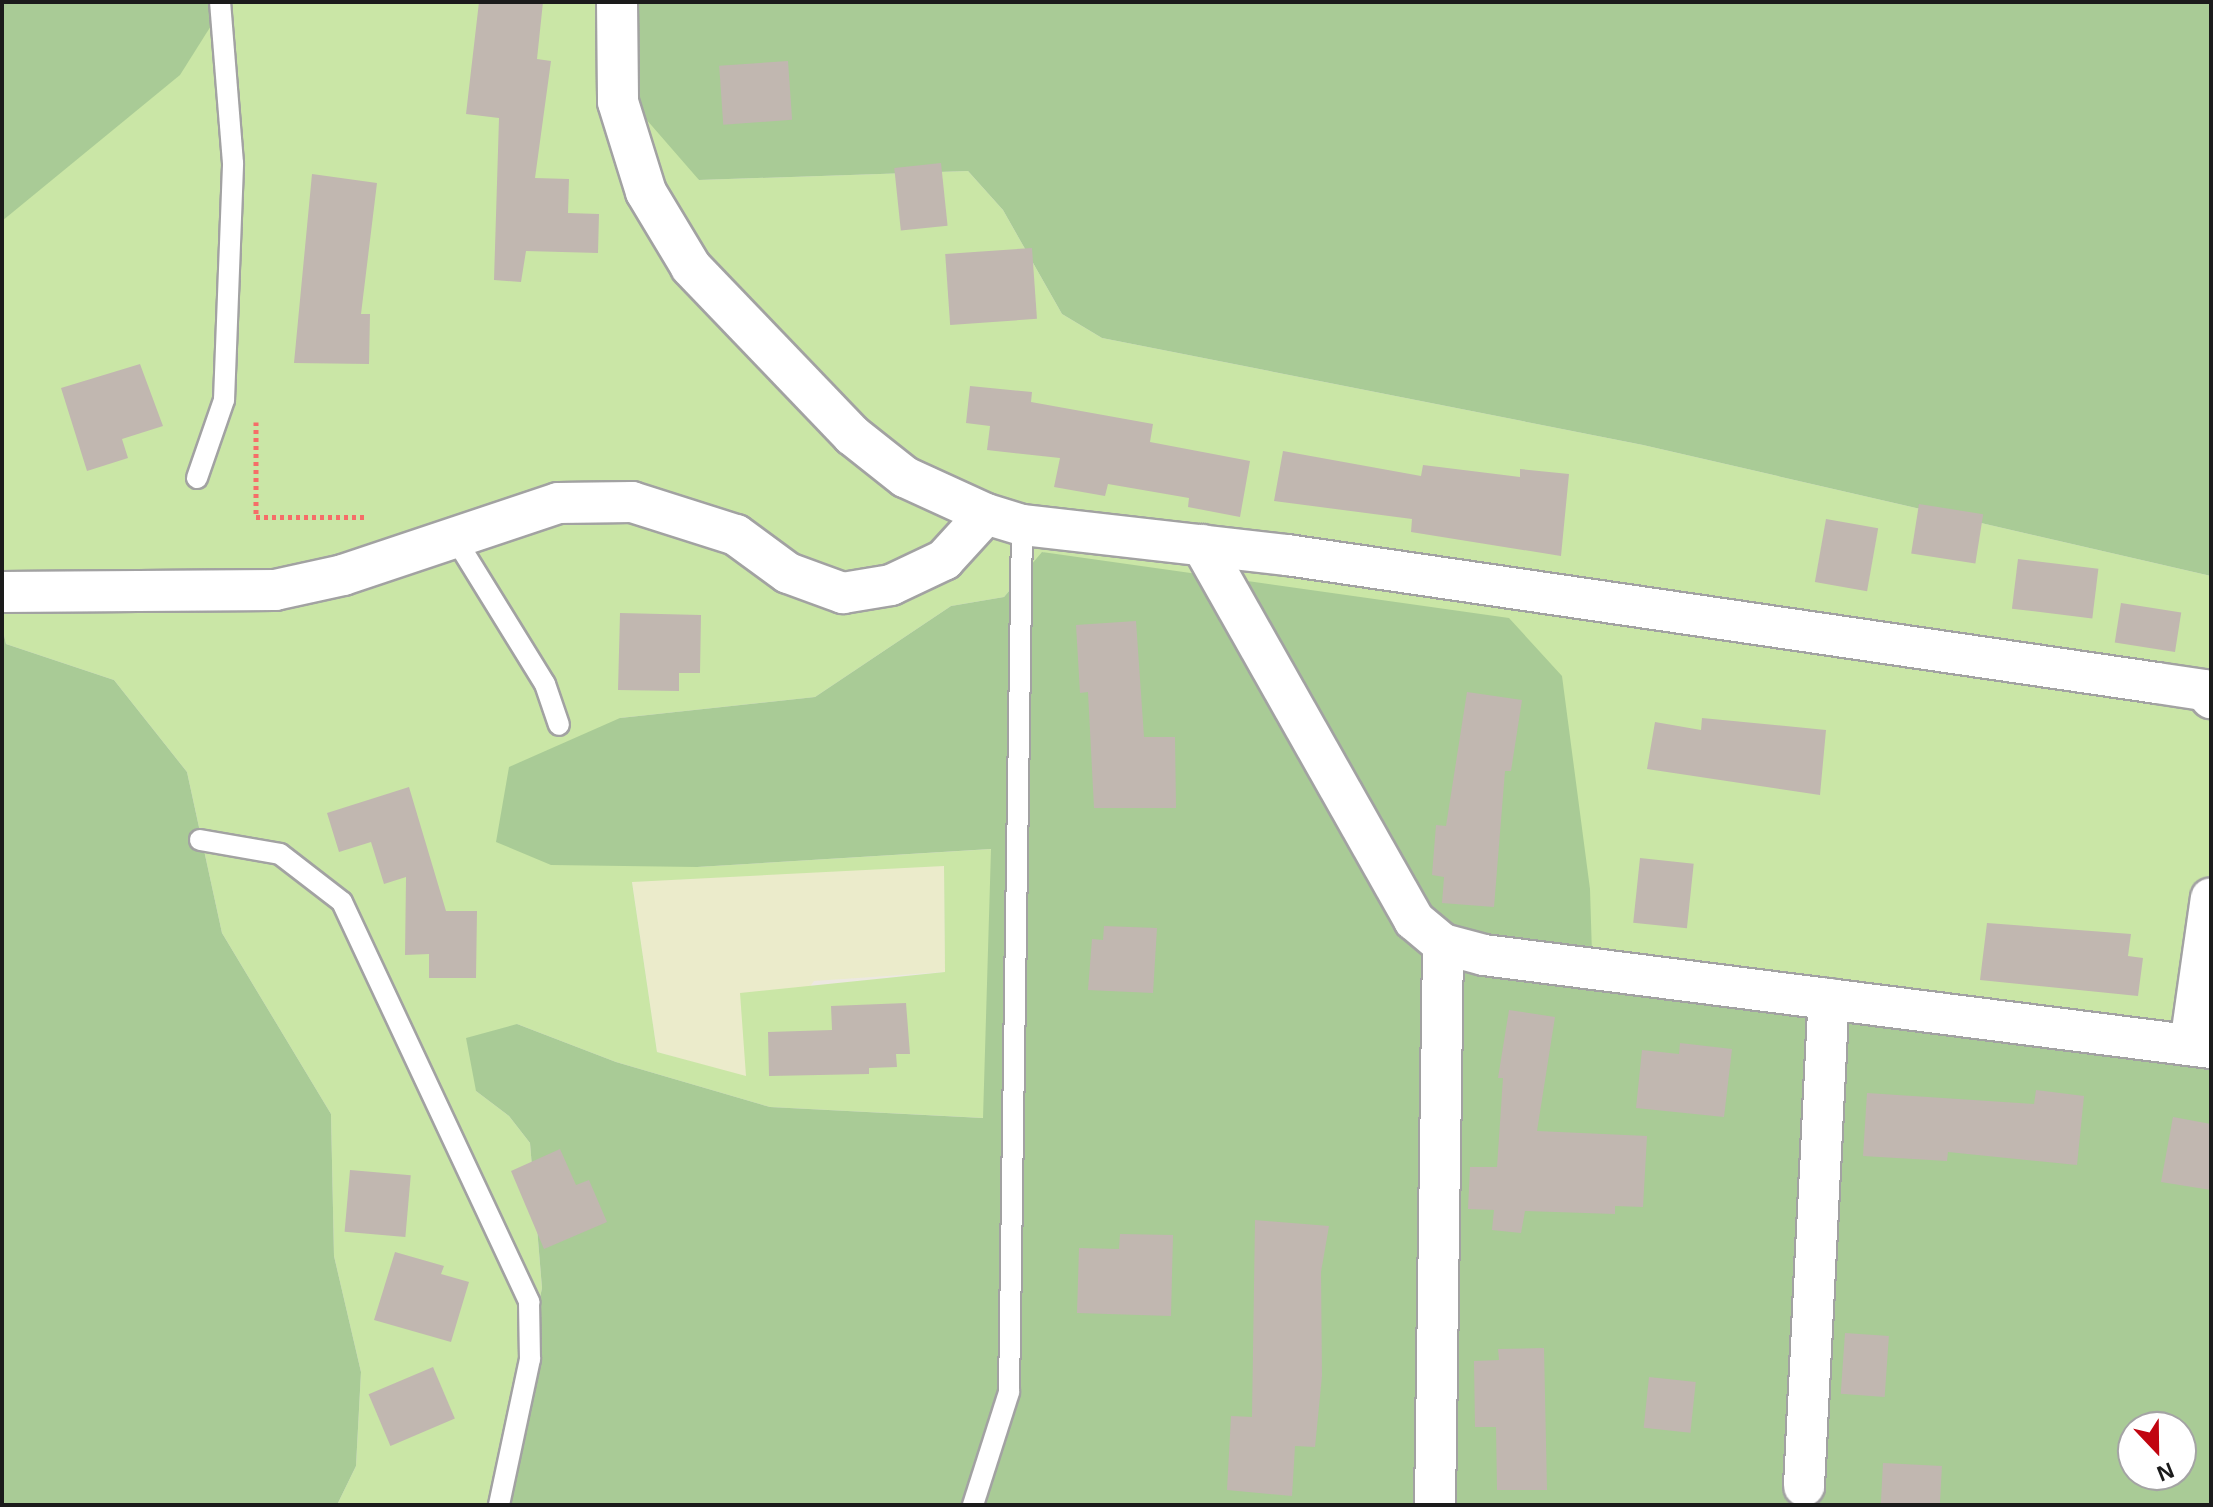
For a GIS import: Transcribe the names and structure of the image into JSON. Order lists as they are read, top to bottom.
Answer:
{
  "north": "bottom"
}
